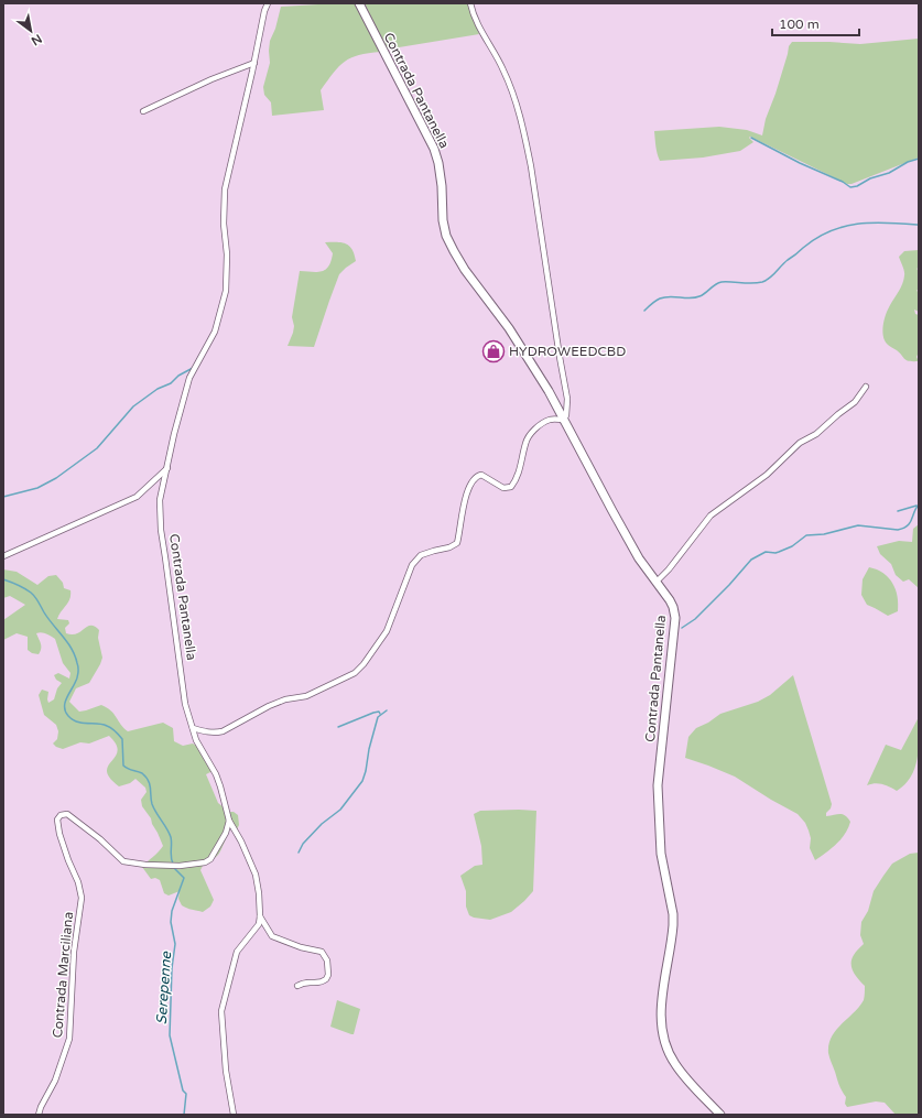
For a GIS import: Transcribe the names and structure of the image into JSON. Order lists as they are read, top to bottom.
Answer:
{
  "streets": {
    "street": ["Contrada Pantanella", "Contrada Marciliana"]
  },
  "crossings": [
    ["Contrada Pantanella", "Contrada Marciliana"]
  ],
  "water": ["Serepenne"],
  "places": {
    "shop": ["HYDROWEEDCBD"]
  },
  "scale_bar": "100 m",
  "north": "bottom right"
}
